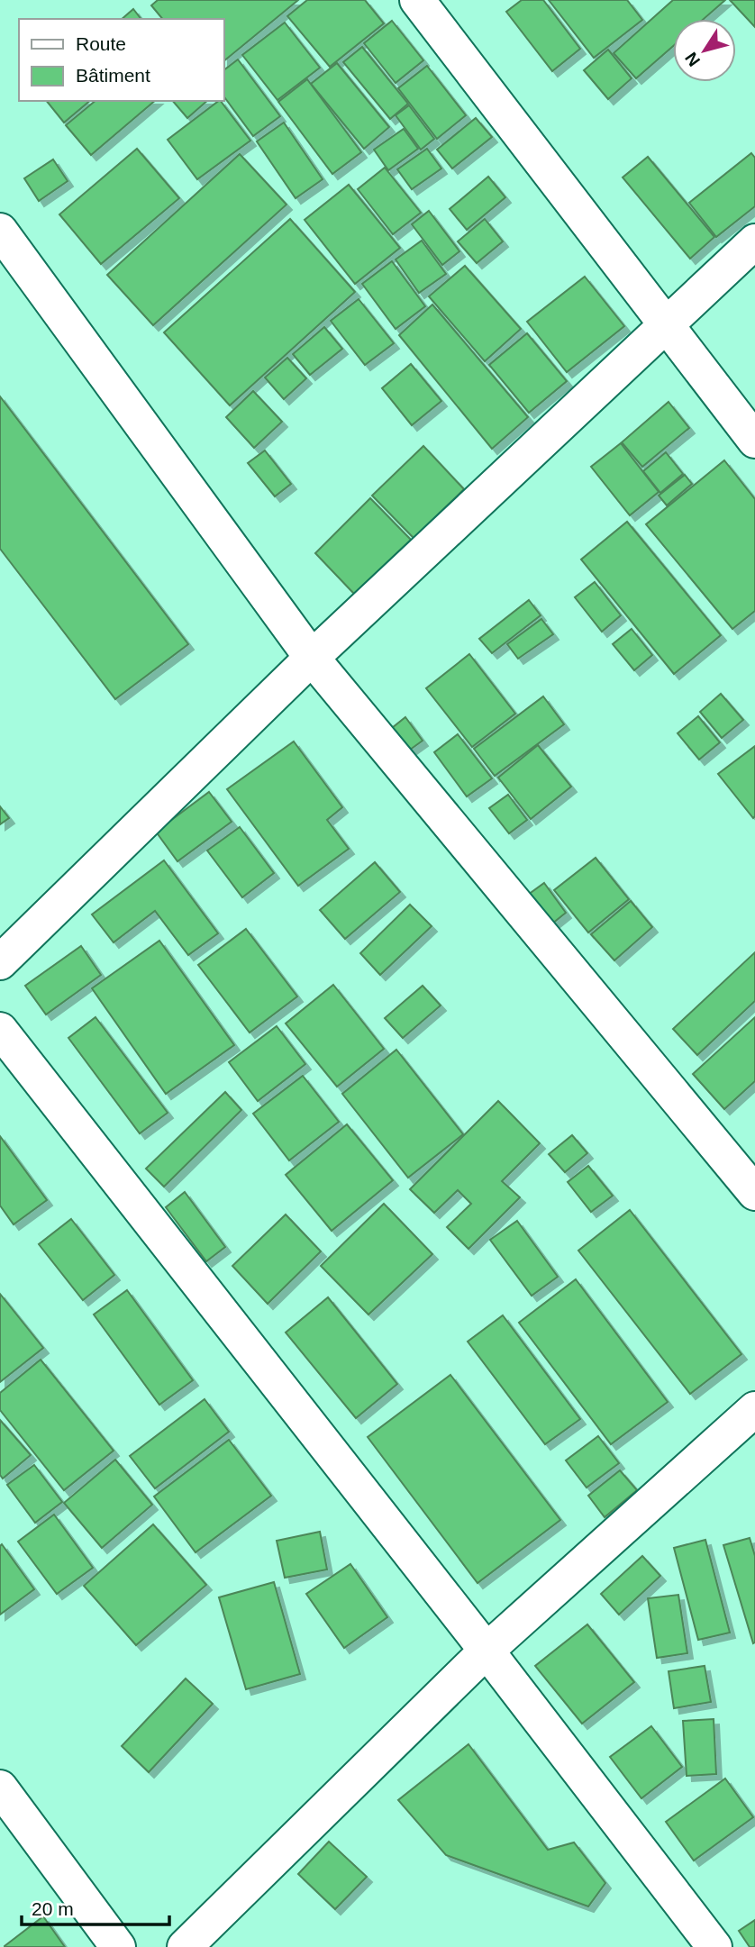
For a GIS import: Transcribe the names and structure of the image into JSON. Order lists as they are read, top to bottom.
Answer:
{
  "legend": ["Route", "Bâtiment"],
  "scale_bar": "20 m",
  "north": "bottom left"
}
